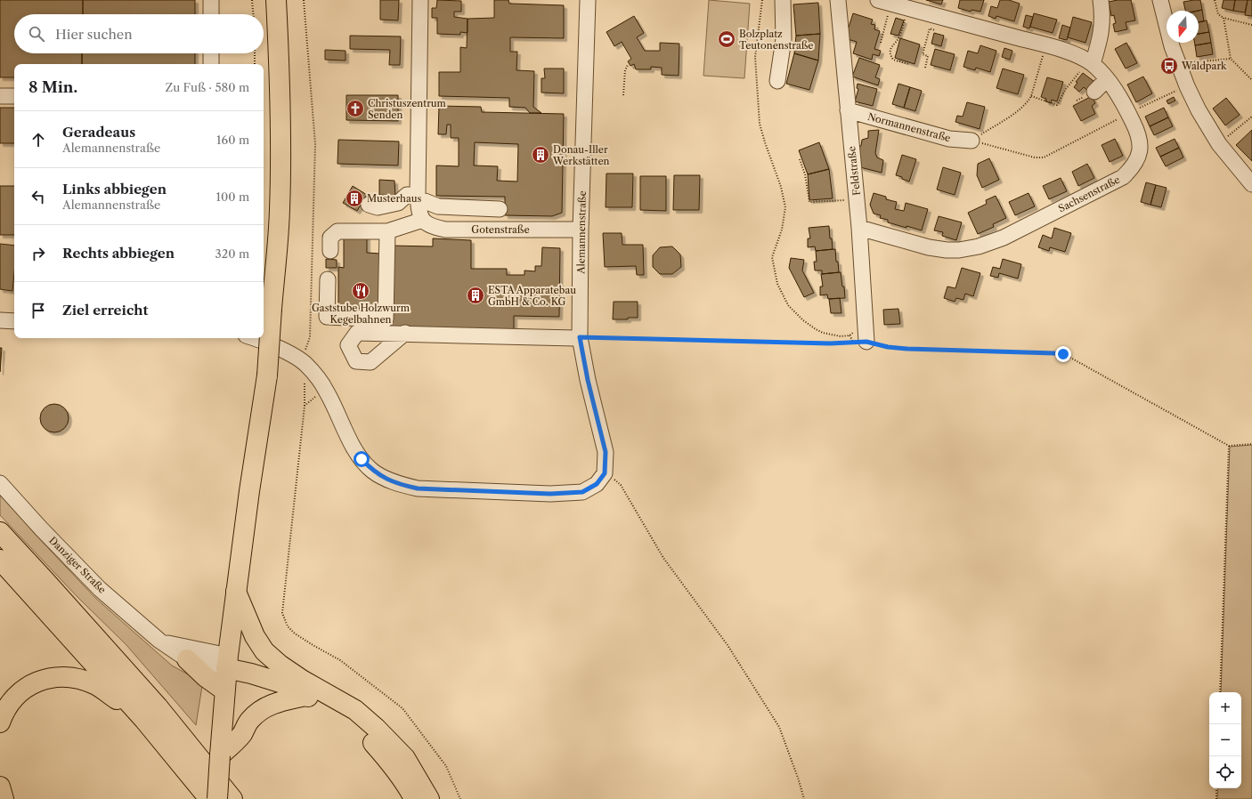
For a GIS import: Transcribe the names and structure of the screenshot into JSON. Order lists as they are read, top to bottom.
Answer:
{
  "streets": {
    "street": [
      "Normannenstraße",
      "Feldstraße",
      "Sachsenstraße",
      "Gotenstraße",
      "Alemannenstraße",
      "Danziger Straße"
    ]
  },
  "crossings": [
    ["Normannenstraße", "Feldstraße"],
    ["Feldstraße", "Sachsenstraße"],
    ["Gotenstraße", "Alemannenstraße"]
  ],
  "places": {
    "sports": ["Bolzplatz Teutonenstraße"],
    "bus stop": ["Waldpark"],
    "church": ["Christuszentrum Senden"],
    "building": ["Donau-Iller Werkstätten", "Musterhaus", "ESTA Apparatebau GmbH & Co. KG"],
    "restaurant": ["Gaststube Holzwurm Kegelbahnen"]
  },
  "north": "bottom",
  "page": {
    "search": "Hier suchen",
    "heading": ["8 Min.", "Zu Fuß · 580 m"],
    "list": [
      ["Geradeaus", "Alemannenstraße", "160 m"],
      ["Links abbiegen", "Alemannenstraße", "100 m"],
      ["Rechts abbiegen", "320 m"],
      "Ziel erreicht"
    ],
    "map_buttons": ["+", "−"]
  }
}
